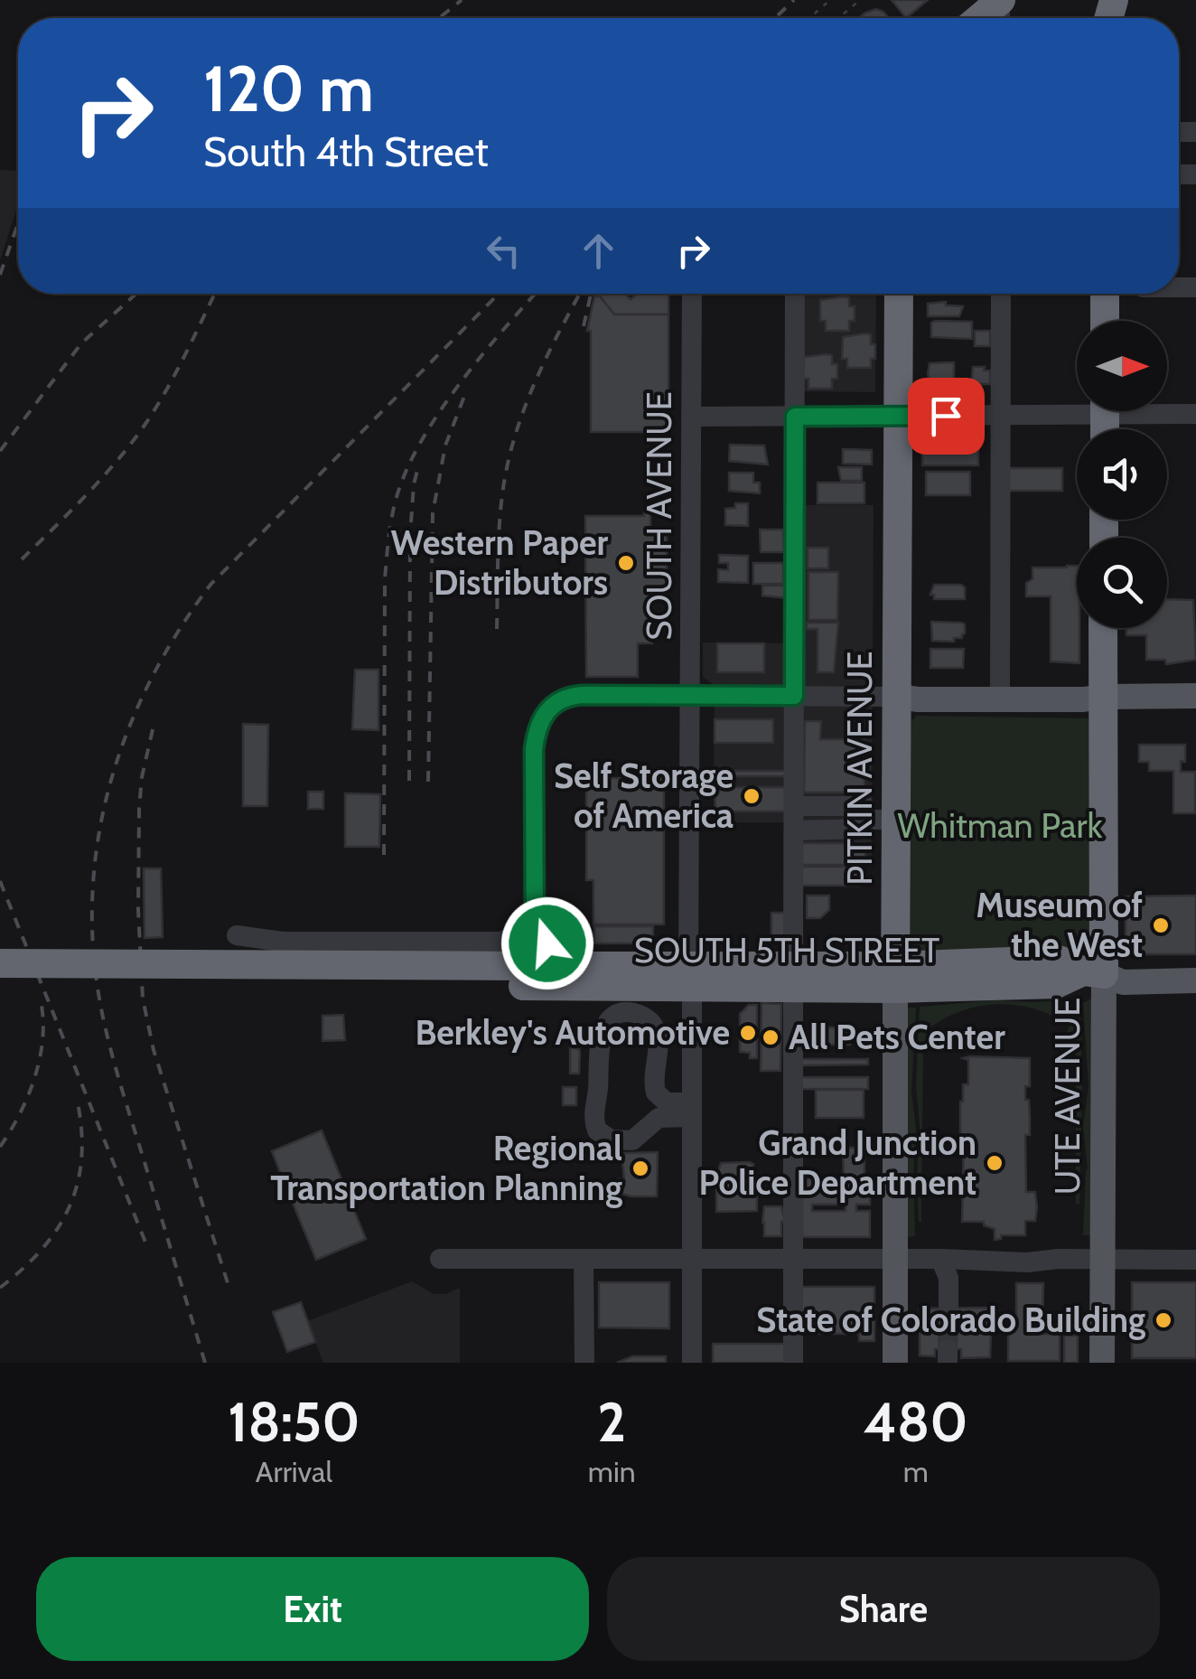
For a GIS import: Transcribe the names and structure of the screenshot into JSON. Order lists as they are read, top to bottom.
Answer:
{
  "streets": {
    "highway": ["PITKIN AVENUE", "SOUTH 5TH STREET", "UTE AVENUE"],
    "street": ["SOUTH AVENUE"]
  },
  "crossings": [
    ["SOUTH AVENUE", "SOUTH 5TH STREET"],
    ["PITKIN AVENUE", "SOUTH 5TH STREET"],
    ["SOUTH 5TH STREET", "UTE AVENUE"]
  ],
  "parks": ["Whitman Park"],
  "places": [
    "Western Paper Distributors",
    "Self Storage of America",
    "Museum of the West",
    "Berkley's Automotive",
    "All Pets Center",
    "Grand Junction Police Department",
    "Regional Transportation Planning",
    "State of Colorado Building"
  ],
  "north": "right",
  "page": {
    "turn": ["120 m", "South 4th Street"],
    "eta": [
      "18:50",
      "Arrival",
      "2",
      "min",
      "480",
      "m"
    ],
    "buttons": ["Exit", "Share"]
  }
}
